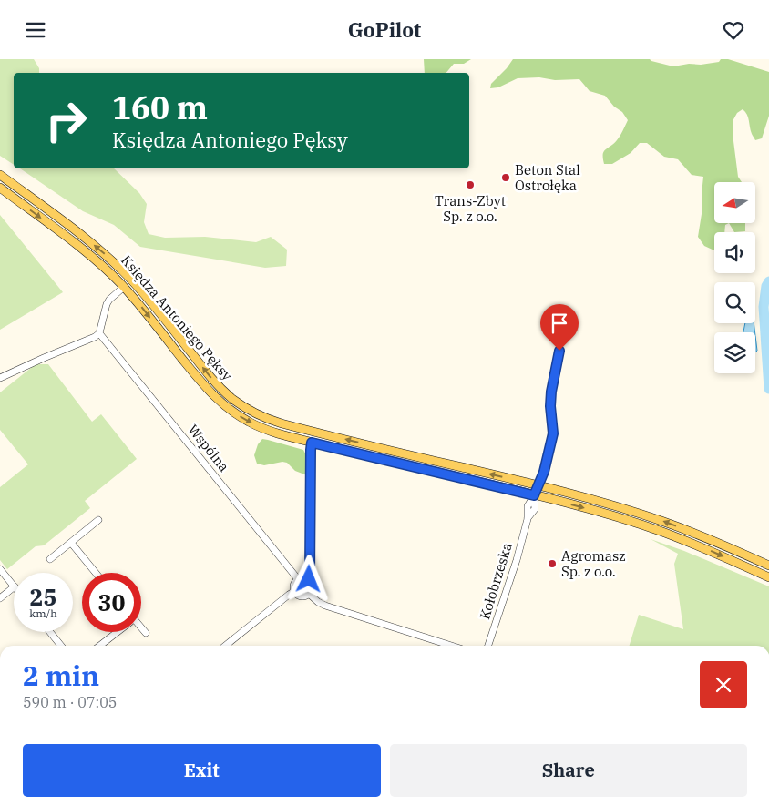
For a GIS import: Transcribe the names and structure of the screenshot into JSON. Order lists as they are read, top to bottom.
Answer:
{
  "streets": {
    "main road": ["Księdza Antoniego Pęksy"],
    "street": ["Wspólna", "Kołobrzeska"]
  },
  "crossings": [
    ["Księdza Antoniego Pęksy", "Kołobrzeska"]
  ],
  "places": ["Beton Stal Ostrołęka", "Trans-Zbyt Sp. z o.o.", "Agromasz Sp. z o.o."],
  "north": "left",
  "page": {
    "header": "GoPilot",
    "turn": ["160 m", "Księdza Antoniego Pęksy"],
    "speed": "25 km/h",
    "limit": "30",
    "heading": ["2 min", "590 m · 07:05"],
    "buttons": ["Exit", "Share"]
  }
}
